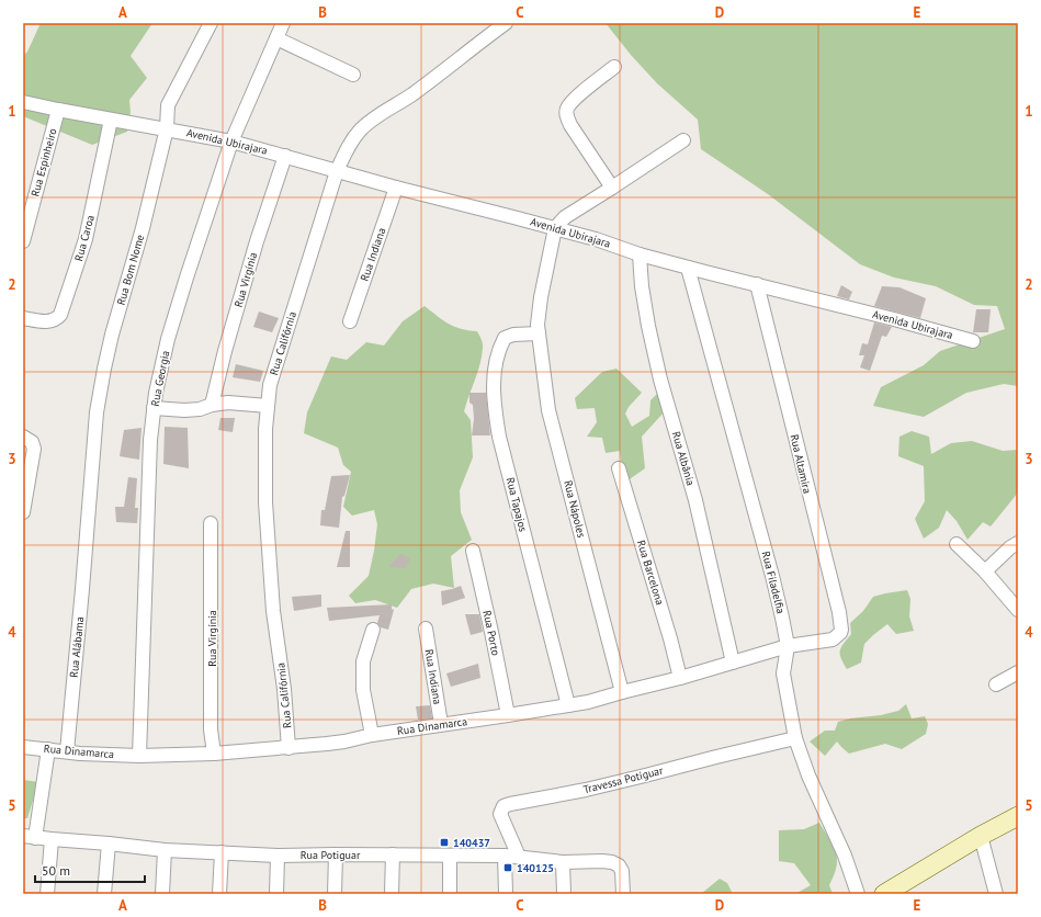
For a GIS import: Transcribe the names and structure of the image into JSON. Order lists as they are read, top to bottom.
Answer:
{
  "streets": {
    "street": [
      "Avenida Ubirajara",
      "Rua Espinheiro",
      "Rua Caroa",
      "Rua Indiana",
      "Rua Bom Nome",
      "Rua Virgínia",
      "Rua Califórnia",
      "Rua Georgia",
      "Rua Albânia",
      "Rua Altamira",
      "Rua Tapajos",
      "Rua Nápoles",
      "Rua Barcelona",
      "Rua Filadelfia",
      "Rua Porto",
      "Rua Alábama",
      "Rua Dinamarca",
      "Travessa Potiguar",
      "Rua Potiguar"
    ]
  },
  "crossings": [
    ["Avenida Ubirajara", "Rua Espinheiro"],
    ["Avenida Ubirajara", "Rua Caroa"],
    ["Avenida Ubirajara", "Rua Indiana"],
    ["Avenida Ubirajara", "Rua Bom Nome"],
    ["Avenida Ubirajara", "Rua Virgínia"],
    ["Avenida Ubirajara", "Rua Califórnia"],
    ["Avenida Ubirajara", "Rua Georgia"],
    ["Avenida Ubirajara", "Rua Albânia"],
    ["Avenida Ubirajara", "Rua Altamira"],
    ["Avenida Ubirajara", "Rua Nápoles"],
    ["Avenida Ubirajara", "Rua Filadelfia"],
    ["Rua Indiana", "Rua Dinamarca"],
    ["Rua Bom Nome", "Rua Alábama"],
    ["Rua Virgínia", "Rua Dinamarca"],
    ["Rua Califórnia", "Rua Dinamarca"],
    ["Rua Georgia", "Rua Dinamarca"],
    ["Rua Albânia", "Rua Dinamarca"],
    ["Rua Altamira", "Rua Dinamarca"],
    ["Rua Tapajos", "Rua Nápoles"],
    ["Rua Tapajos", "Rua Dinamarca"],
    ["Rua Nápoles", "Rua Dinamarca"],
    ["Rua Barcelona", "Rua Dinamarca"],
    ["Rua Filadelfia", "Rua Dinamarca"],
    ["Rua Filadelfia", "Travessa Potiguar"],
    ["Rua Porto", "Rua Dinamarca"],
    ["Rua Alábama", "Rua Dinamarca"],
    ["Travessa Potiguar", "Rua Potiguar"]
  ],
  "places": {
    "transit": ["140437", "140125"]
  },
  "scale_bar": "50 m",
  "grid": {
    "columns": [
      "A",
      "B",
      "C",
      "D",
      "E"
    ],
    "rows": [
      "1",
      "2",
      "3",
      "4",
      "5"
    ]
  }
}
